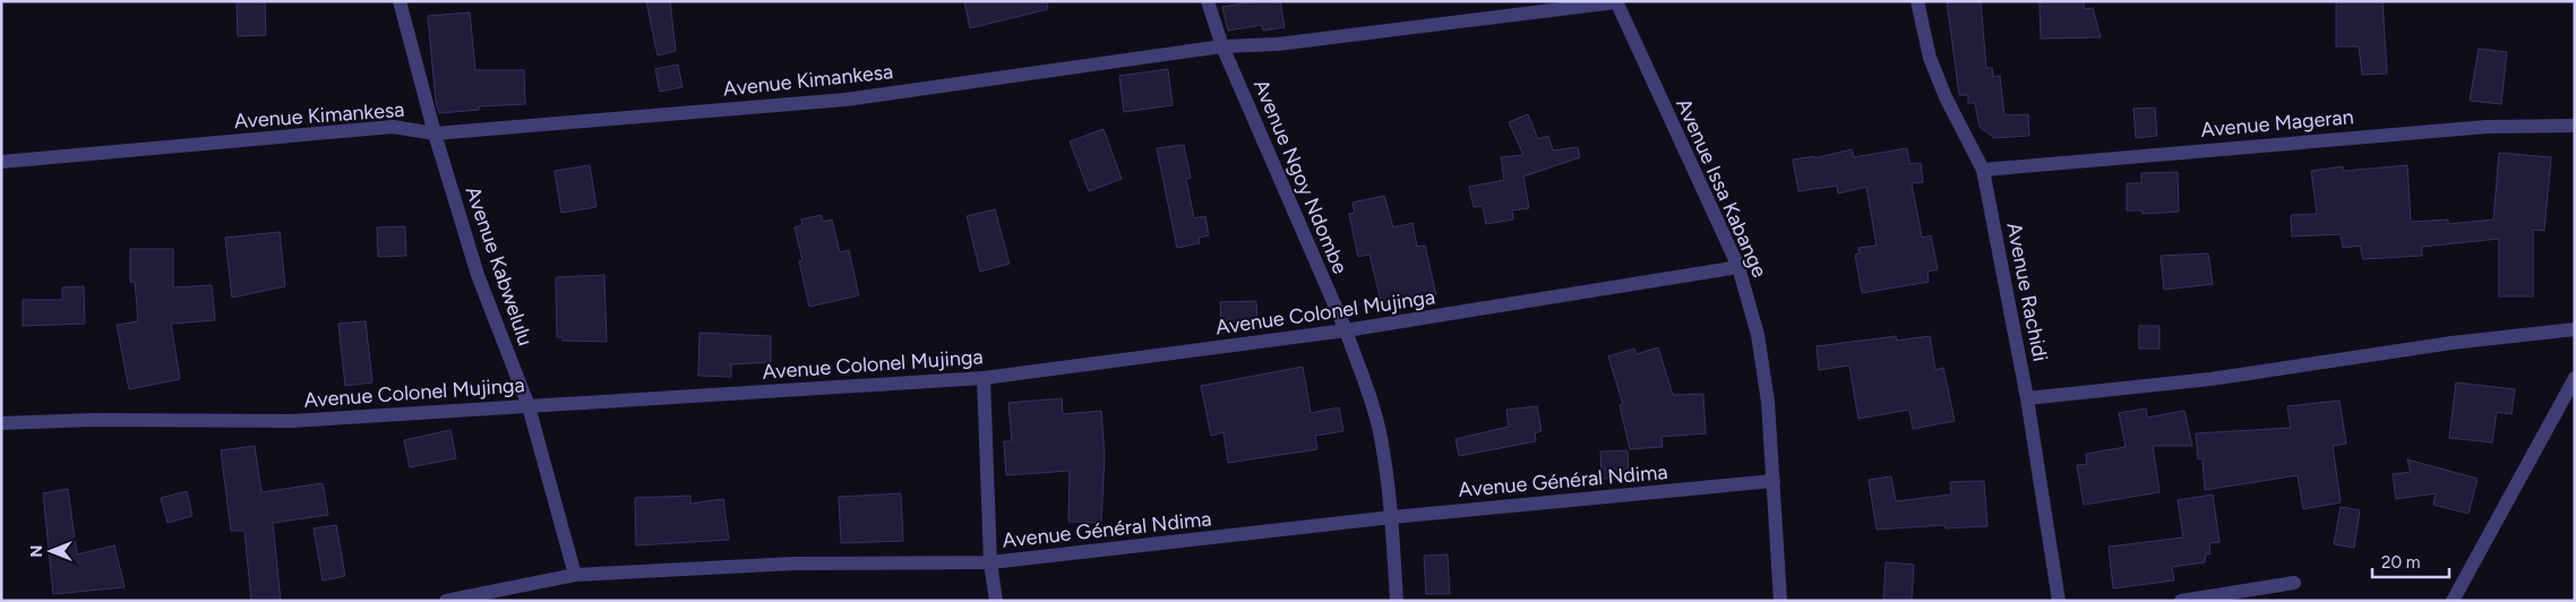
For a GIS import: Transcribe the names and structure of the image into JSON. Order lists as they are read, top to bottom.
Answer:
{
  "streets": {
    "street": [
      "Avenue Kimankesa",
      "Avenue Mageran",
      "Avenue Ngoy Ndombe",
      "Avenue Issa Kabange",
      "Avenue Kabwelulu",
      "Avenue Rachidi",
      "Avenue Colonel Mujinga",
      "Avenue Général Ndima"
    ]
  },
  "crossings": [
    ["Avenue Kimankesa", "Avenue Ngoy Ndombe"],
    ["Avenue Kimankesa", "Avenue Issa Kabange"],
    ["Avenue Kimankesa", "Avenue Kabwelulu"],
    ["Avenue Mageran", "Avenue Rachidi"],
    ["Avenue Ngoy Ndombe", "Avenue Colonel Mujinga"],
    ["Avenue Ngoy Ndombe", "Avenue Général Ndima"],
    ["Avenue Issa Kabange", "Avenue Colonel Mujinga"],
    ["Avenue Issa Kabange", "Avenue Général Ndima"],
    ["Avenue Kabwelulu", "Avenue Colonel Mujinga"],
    ["Avenue Kabwelulu", "Avenue Général Ndima"]
  ],
  "scale_bar": "20 m",
  "north": "left"
}
